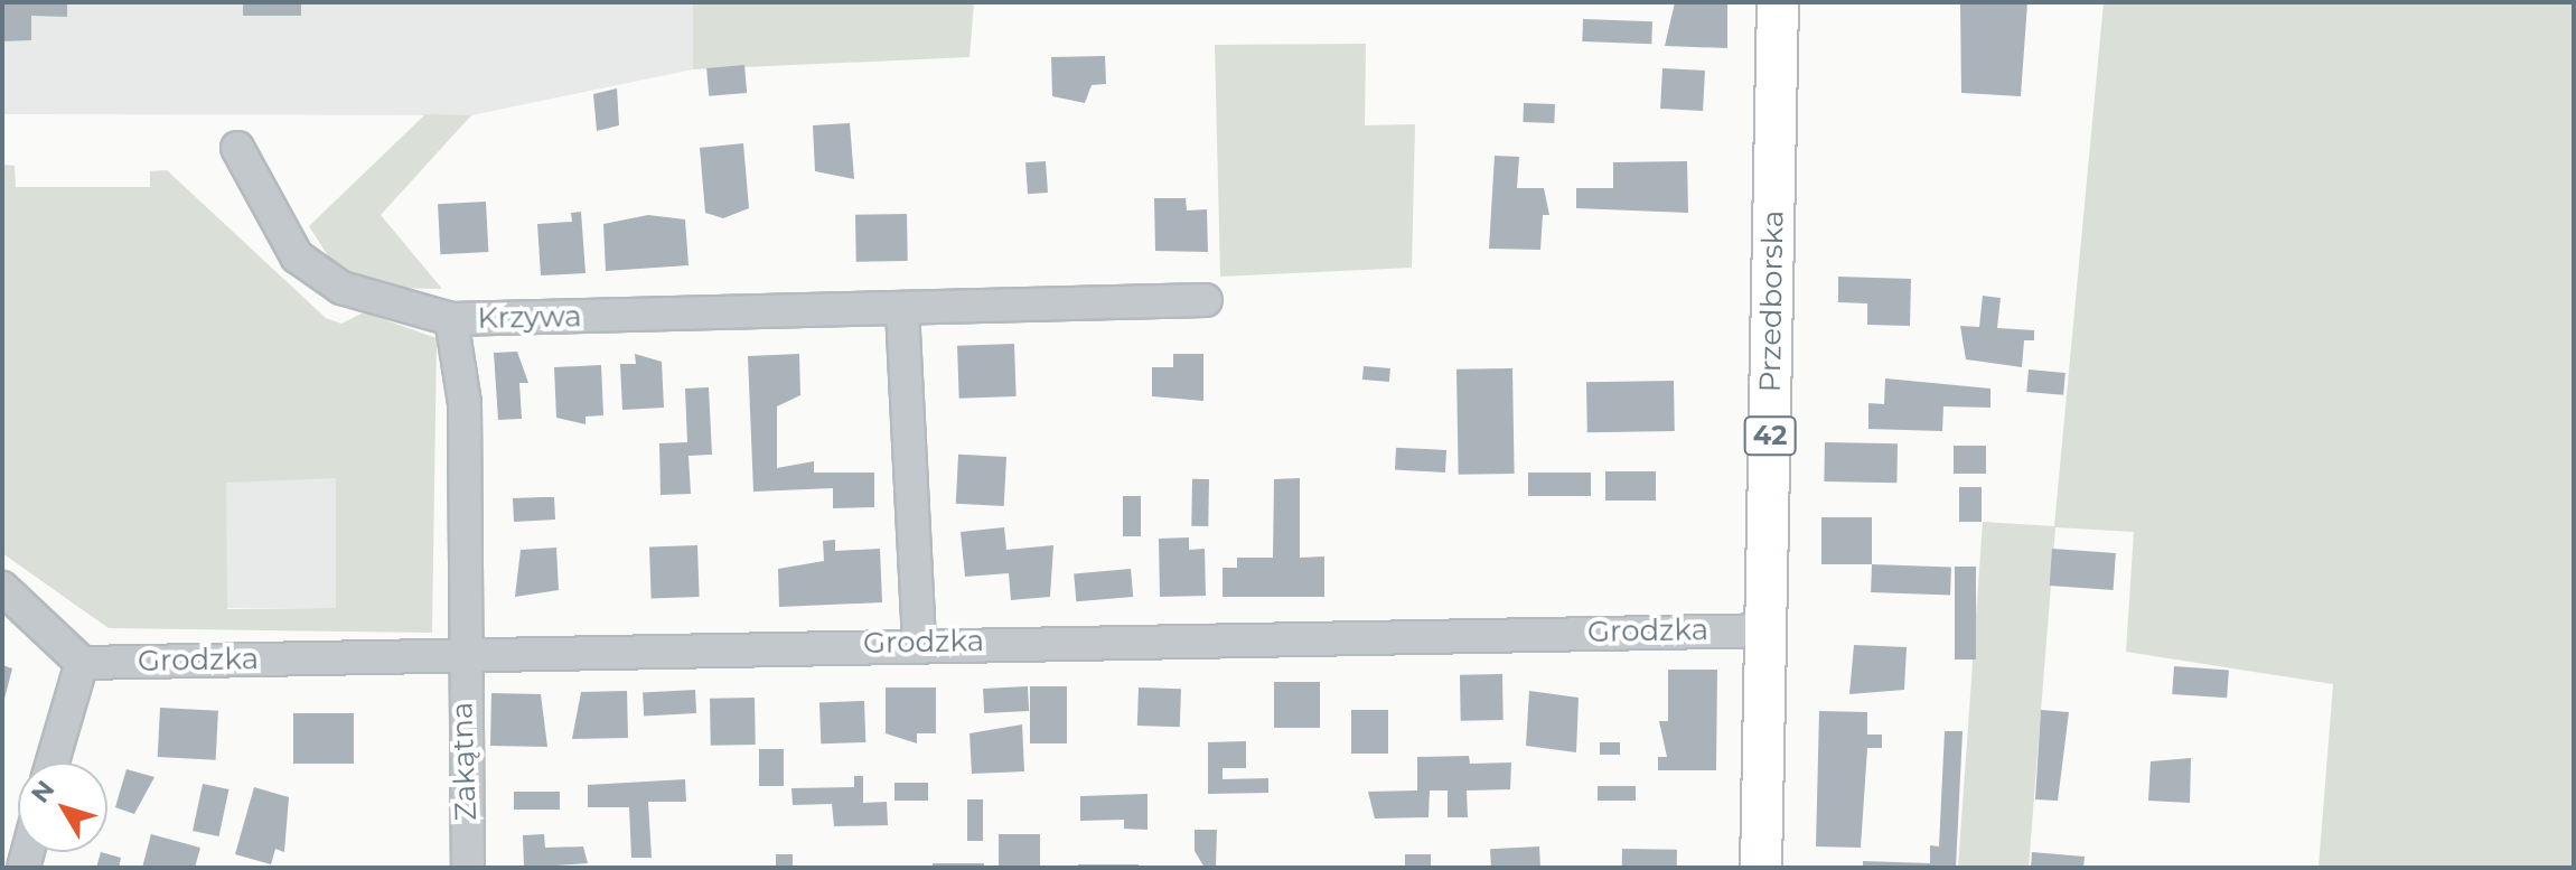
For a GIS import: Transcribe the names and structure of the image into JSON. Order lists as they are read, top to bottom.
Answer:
{
  "streets": {
    "main road": ["Przedborska", "42"],
    "street": ["Krzywa", "Grodzka", "Zakątna"]
  },
  "crossings": [
    ["Przedborska", "Grodzka"],
    ["Krzywa", "Zakątna"],
    ["Grodzka", "Zakątna"]
  ],
  "north": "top left"
}
